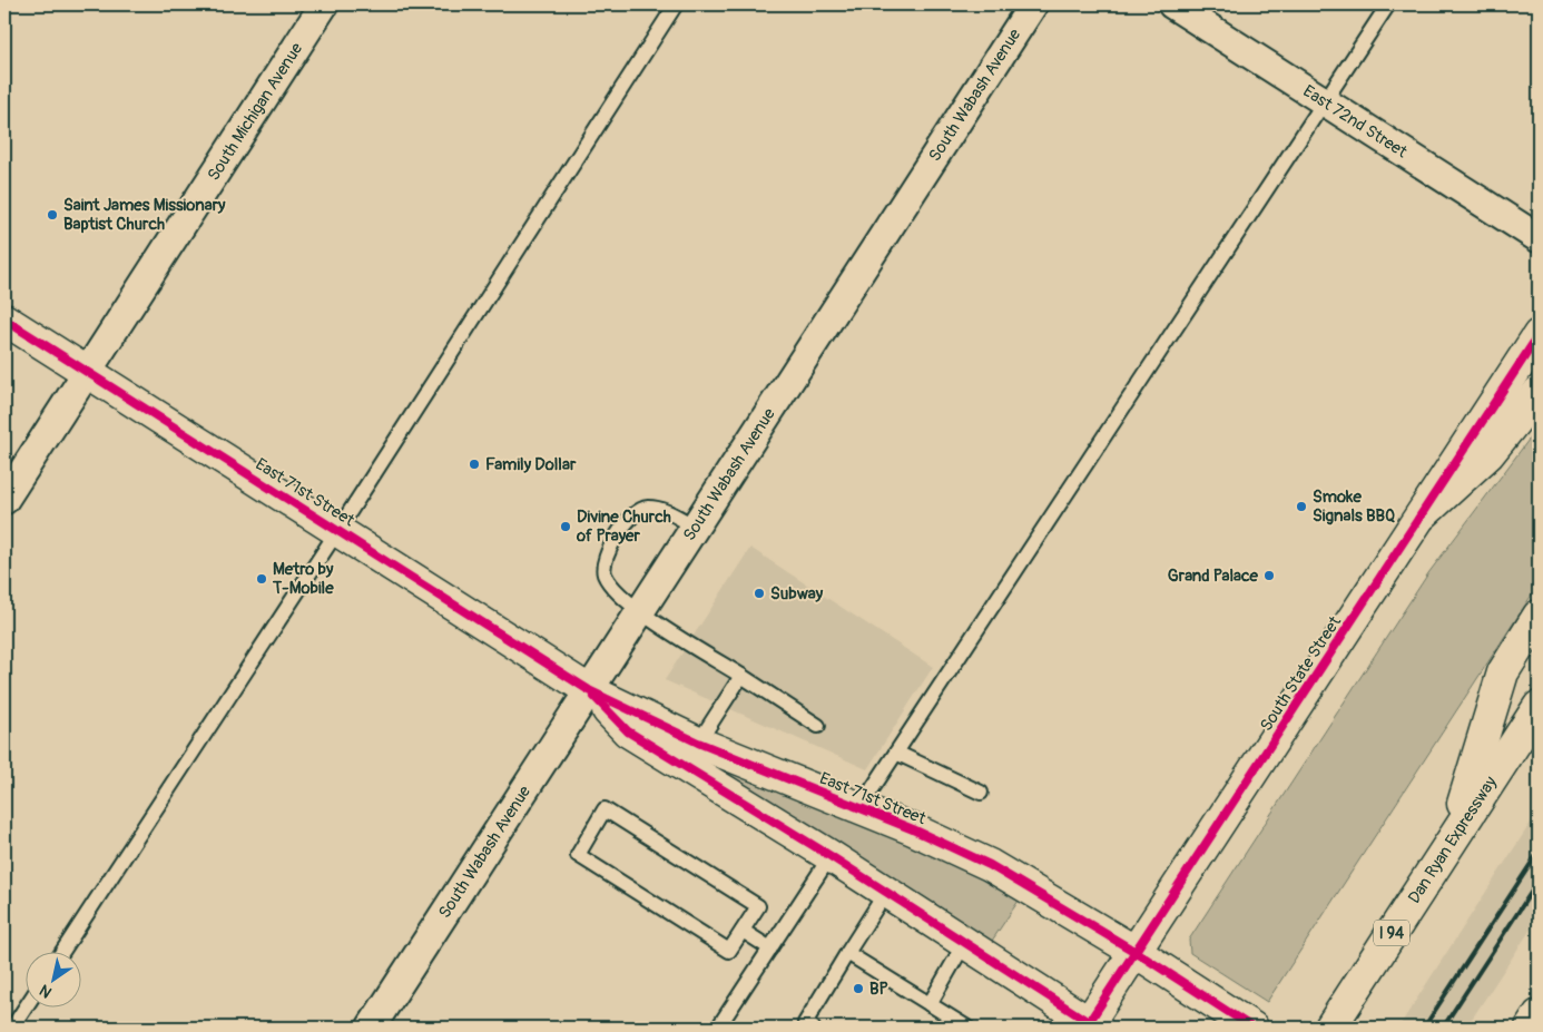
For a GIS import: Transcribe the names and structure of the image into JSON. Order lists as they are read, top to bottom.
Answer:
{
  "streets": {
    "main road": [
      "East 71st Street",
      "South State Street",
      "Dan Ryan Expressway",
      "I 94"
    ],
    "street": ["South Wabash Avenue", "South Michigan Avenue", "East 72nd Street"]
  },
  "crossings": [
    ["South Wabash Avenue", "East 71st Street"],
    ["South Michigan Avenue", "East 71st Street"],
    ["East 71st Street", "South State Street"]
  ],
  "places": [
    "Saint James Missionary Baptist Church",
    "Family Dollar",
    "Smoke Signals BBQ",
    "Divine Church of Prayer",
    "Grand Palace",
    "Metro by T-Mobile",
    "Subway",
    "BP"
  ],
  "north": "bottom left"
}
